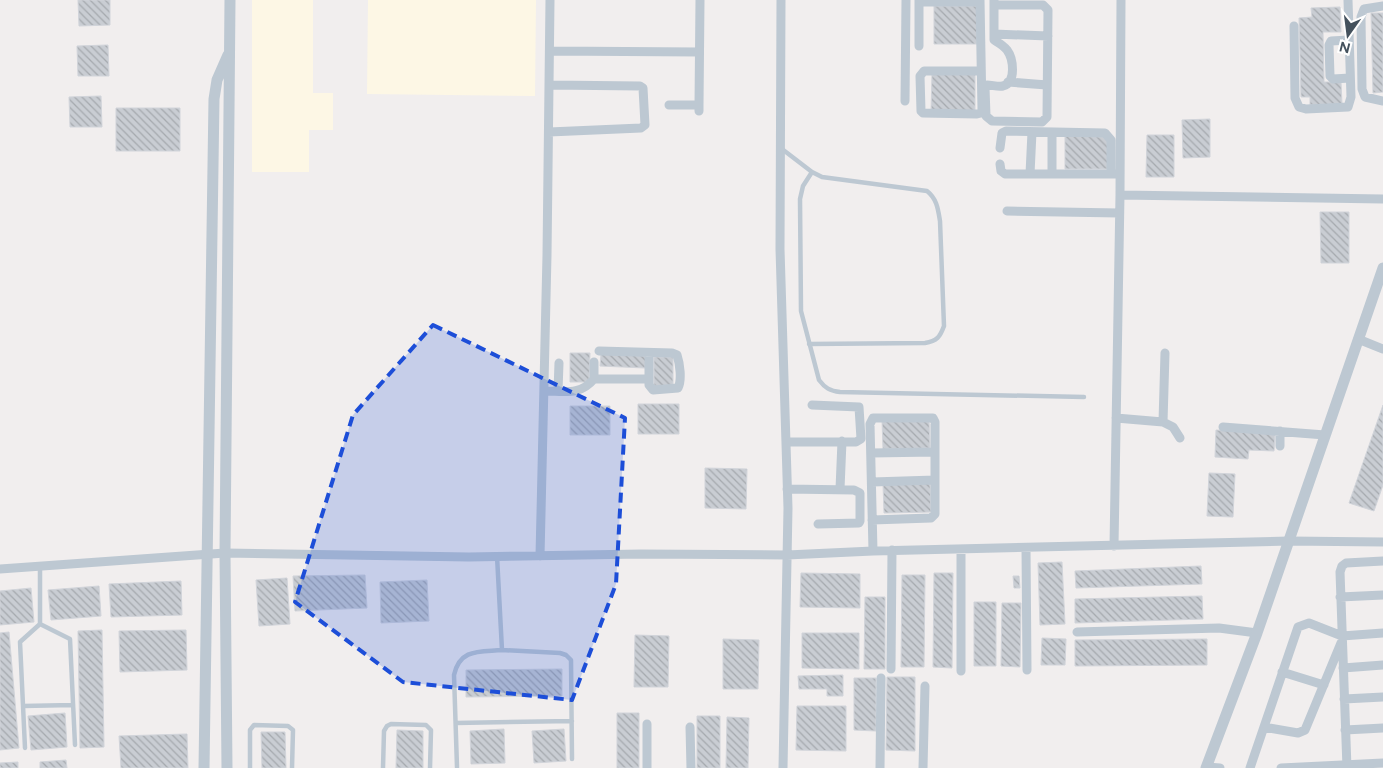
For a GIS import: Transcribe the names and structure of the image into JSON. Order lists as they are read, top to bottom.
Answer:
{
  "north": "bottom"
}
